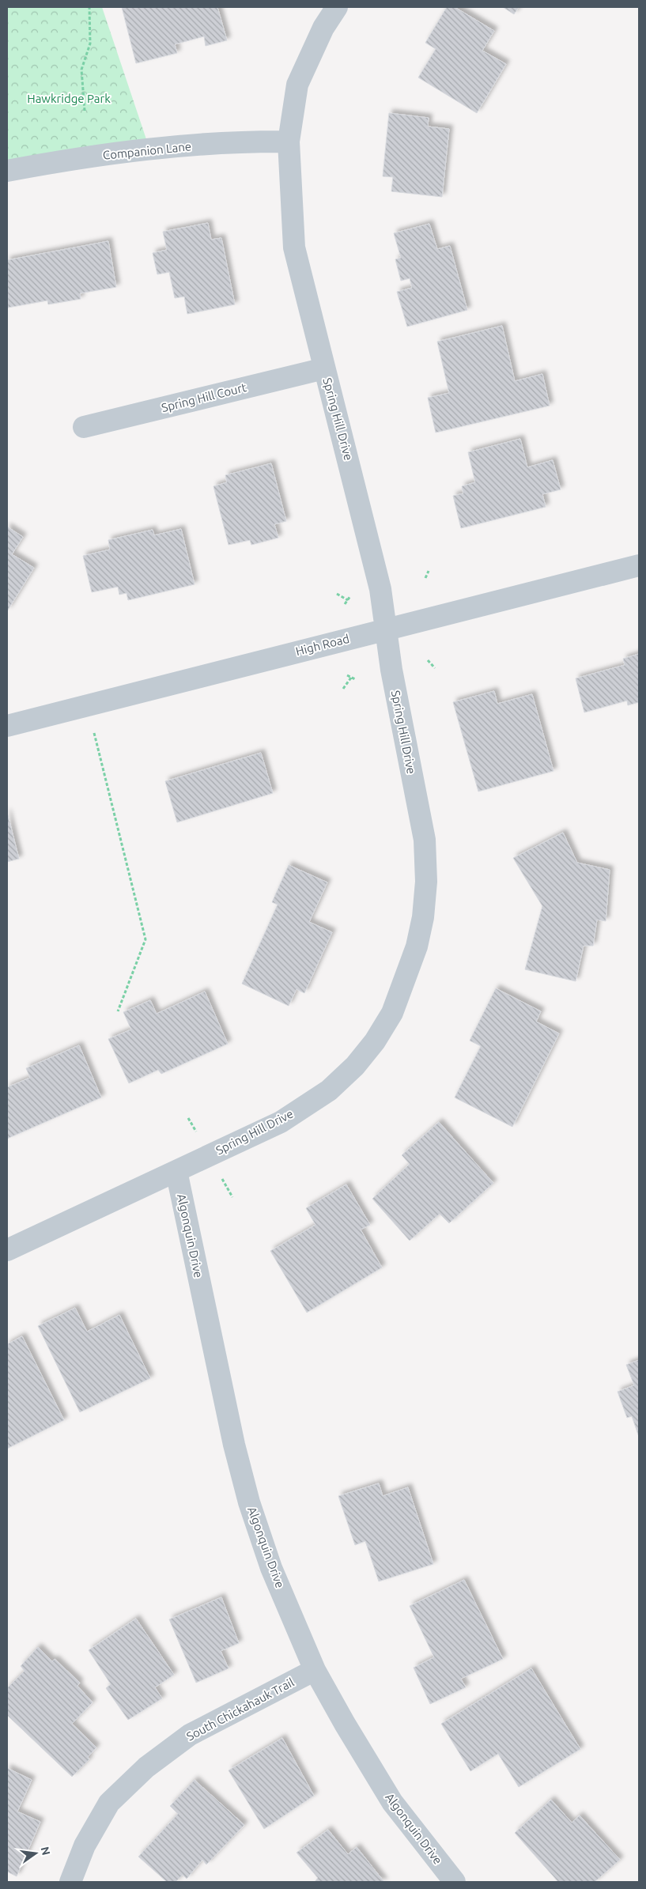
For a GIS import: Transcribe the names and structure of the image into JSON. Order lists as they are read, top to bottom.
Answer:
{
  "streets": {
    "street": [
      "Companion Lane",
      "Spring Hill Court",
      "Spring Hill Drive",
      "High Road",
      "Algonquin Drive",
      "South Chickahauk Trail"
    ]
  },
  "crossings": [
    ["Companion Lane", "Spring Hill Drive"],
    ["Spring Hill Court", "Spring Hill Drive"],
    ["Spring Hill Drive", "High Road"],
    ["Spring Hill Drive", "Algonquin Drive"],
    ["Algonquin Drive", "South Chickahauk Trail"]
  ],
  "parks": ["Hawkridge Park"],
  "north": "right"
}
